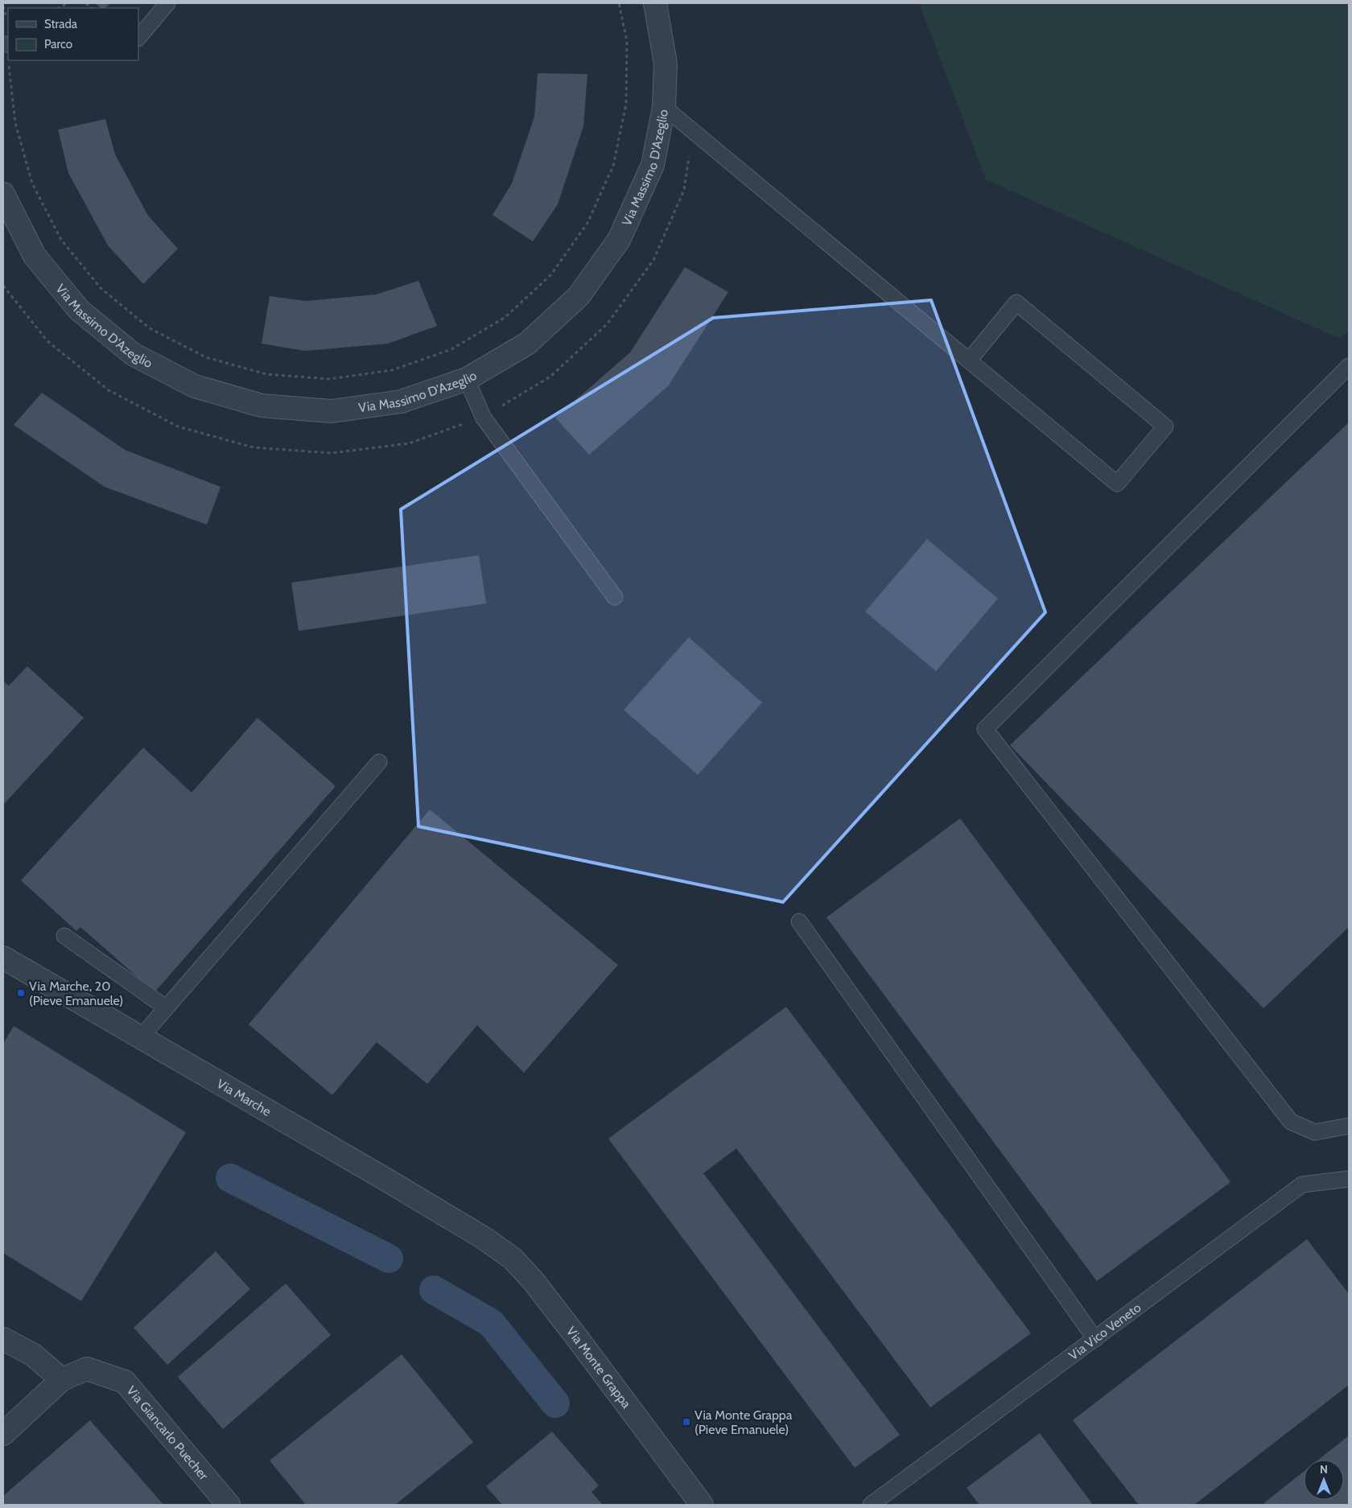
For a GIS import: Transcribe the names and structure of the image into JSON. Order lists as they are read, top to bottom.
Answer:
{
  "streets": {
    "street": [
      "Via Massimo D'Azeglio",
      "Via Marche",
      "Via Monte Grappa",
      "Via Giancarlo Puecher"
    ],
    "lane": ["Via Vico Veneto"]
  },
  "crossings": [
    ["Via Marche", "Via Monte Grappa"]
  ],
  "places": {
    "transit": ["Via Marche, 20 (Pieve Emanuele)", "Via Monte Grappa (Pieve Emanuele)"]
  },
  "legend": ["Strada", "Parco"],
  "north": "top"
}
